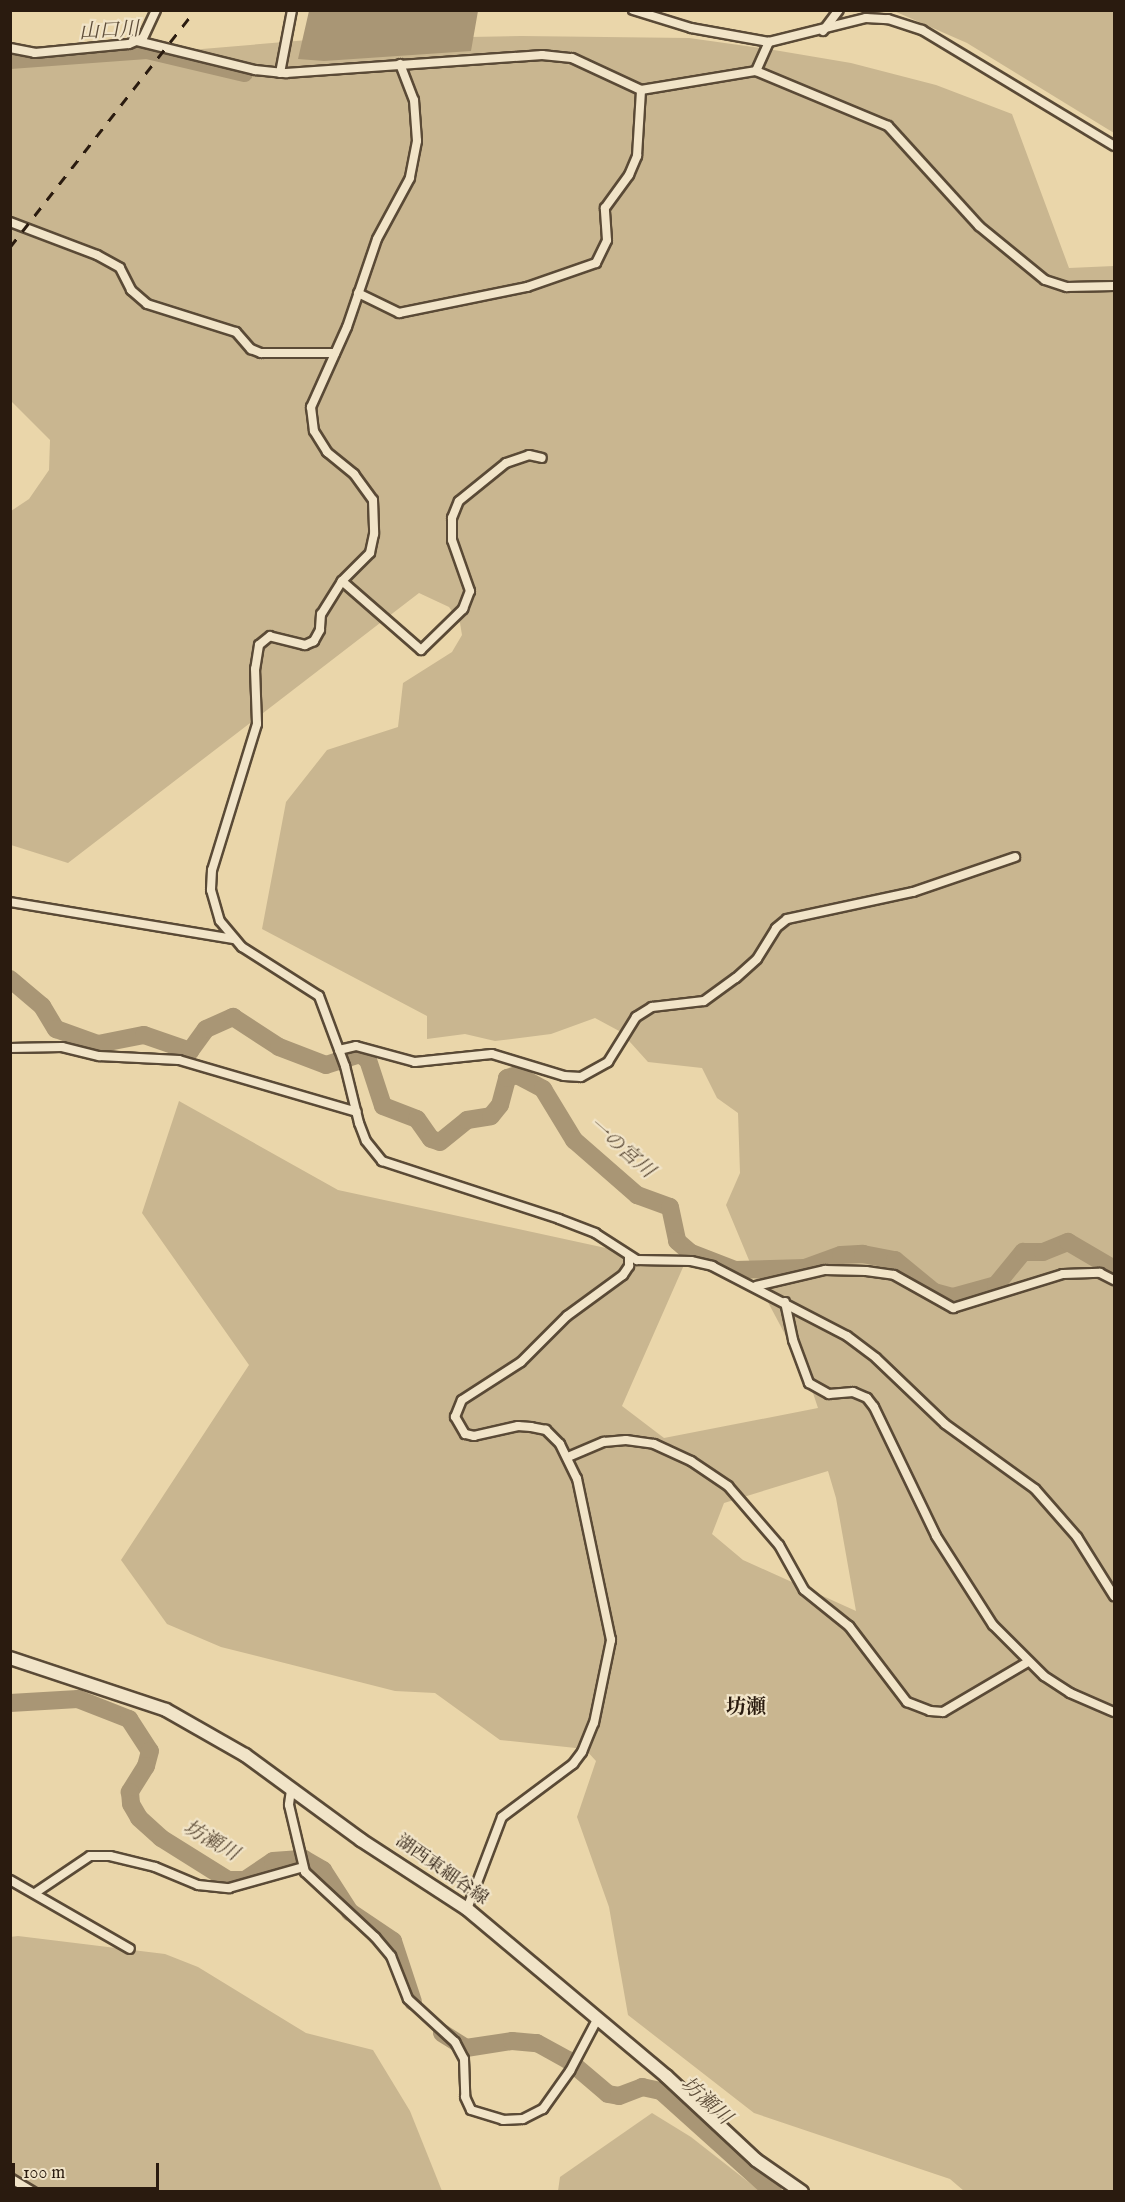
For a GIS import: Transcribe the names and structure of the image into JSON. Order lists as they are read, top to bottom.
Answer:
{
  "streets": {
    "main road": ["湖西東細谷線"]
  },
  "districts": ["坊瀬"],
  "water": ["山口川", "一の宮川", "坊瀬川"],
  "scale_bar": "100 m"
}
